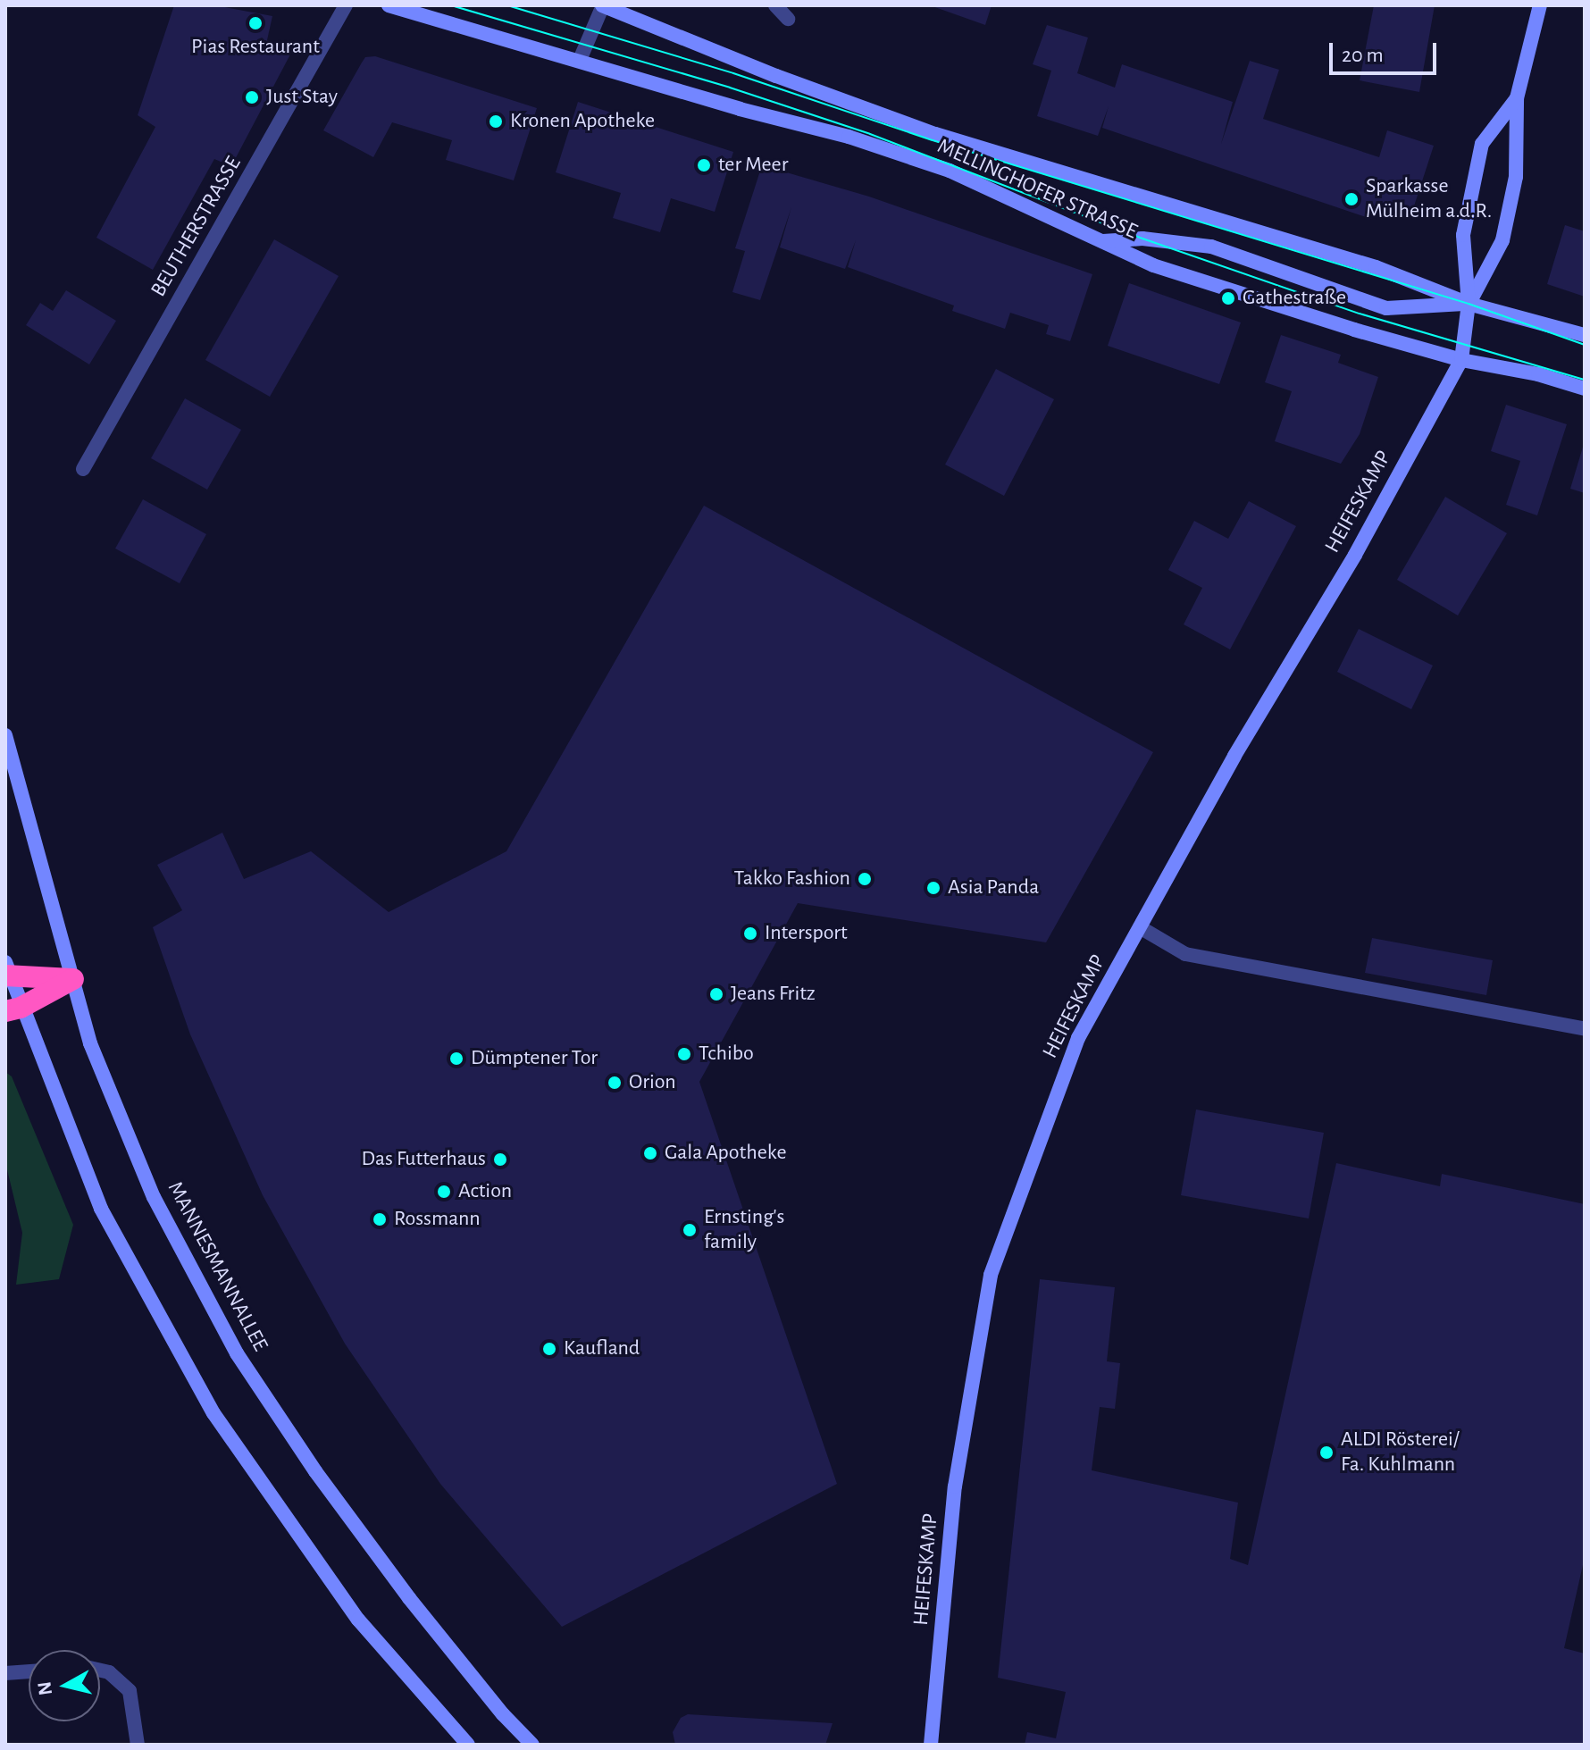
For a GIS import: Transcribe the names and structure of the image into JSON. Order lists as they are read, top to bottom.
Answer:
{
  "streets": {
    "street": [
      "MELLINGHOFER STRASSE",
      "BEUTHERSTRASSE",
      "HEIFESKAMP",
      "MANNESMANNALLEE"
    ]
  },
  "crossings": [
    ["MELLINGHOFER STRASSE", "HEIFESKAMP"]
  ],
  "places": [
    "Pias Restaurant",
    "Just Stay",
    "Kronen Apotheke",
    "ter Meer",
    "Sparkasse Mülheim a.d.R.",
    "Gathestraße",
    "Takko Fashion",
    "Asia Panda",
    "Intersport",
    "Jeans Fritz",
    "Tchibo",
    "Dümptener Tor",
    "Orion",
    "Gala Apotheke",
    "Das Futterhaus",
    "Action",
    "Rossmann",
    "Ernsting's family",
    "Kaufland",
    "ALDI Rösterei/ Fa. Kuhlmann"
  ],
  "scale_bar": "20 m",
  "north": "left"
}
